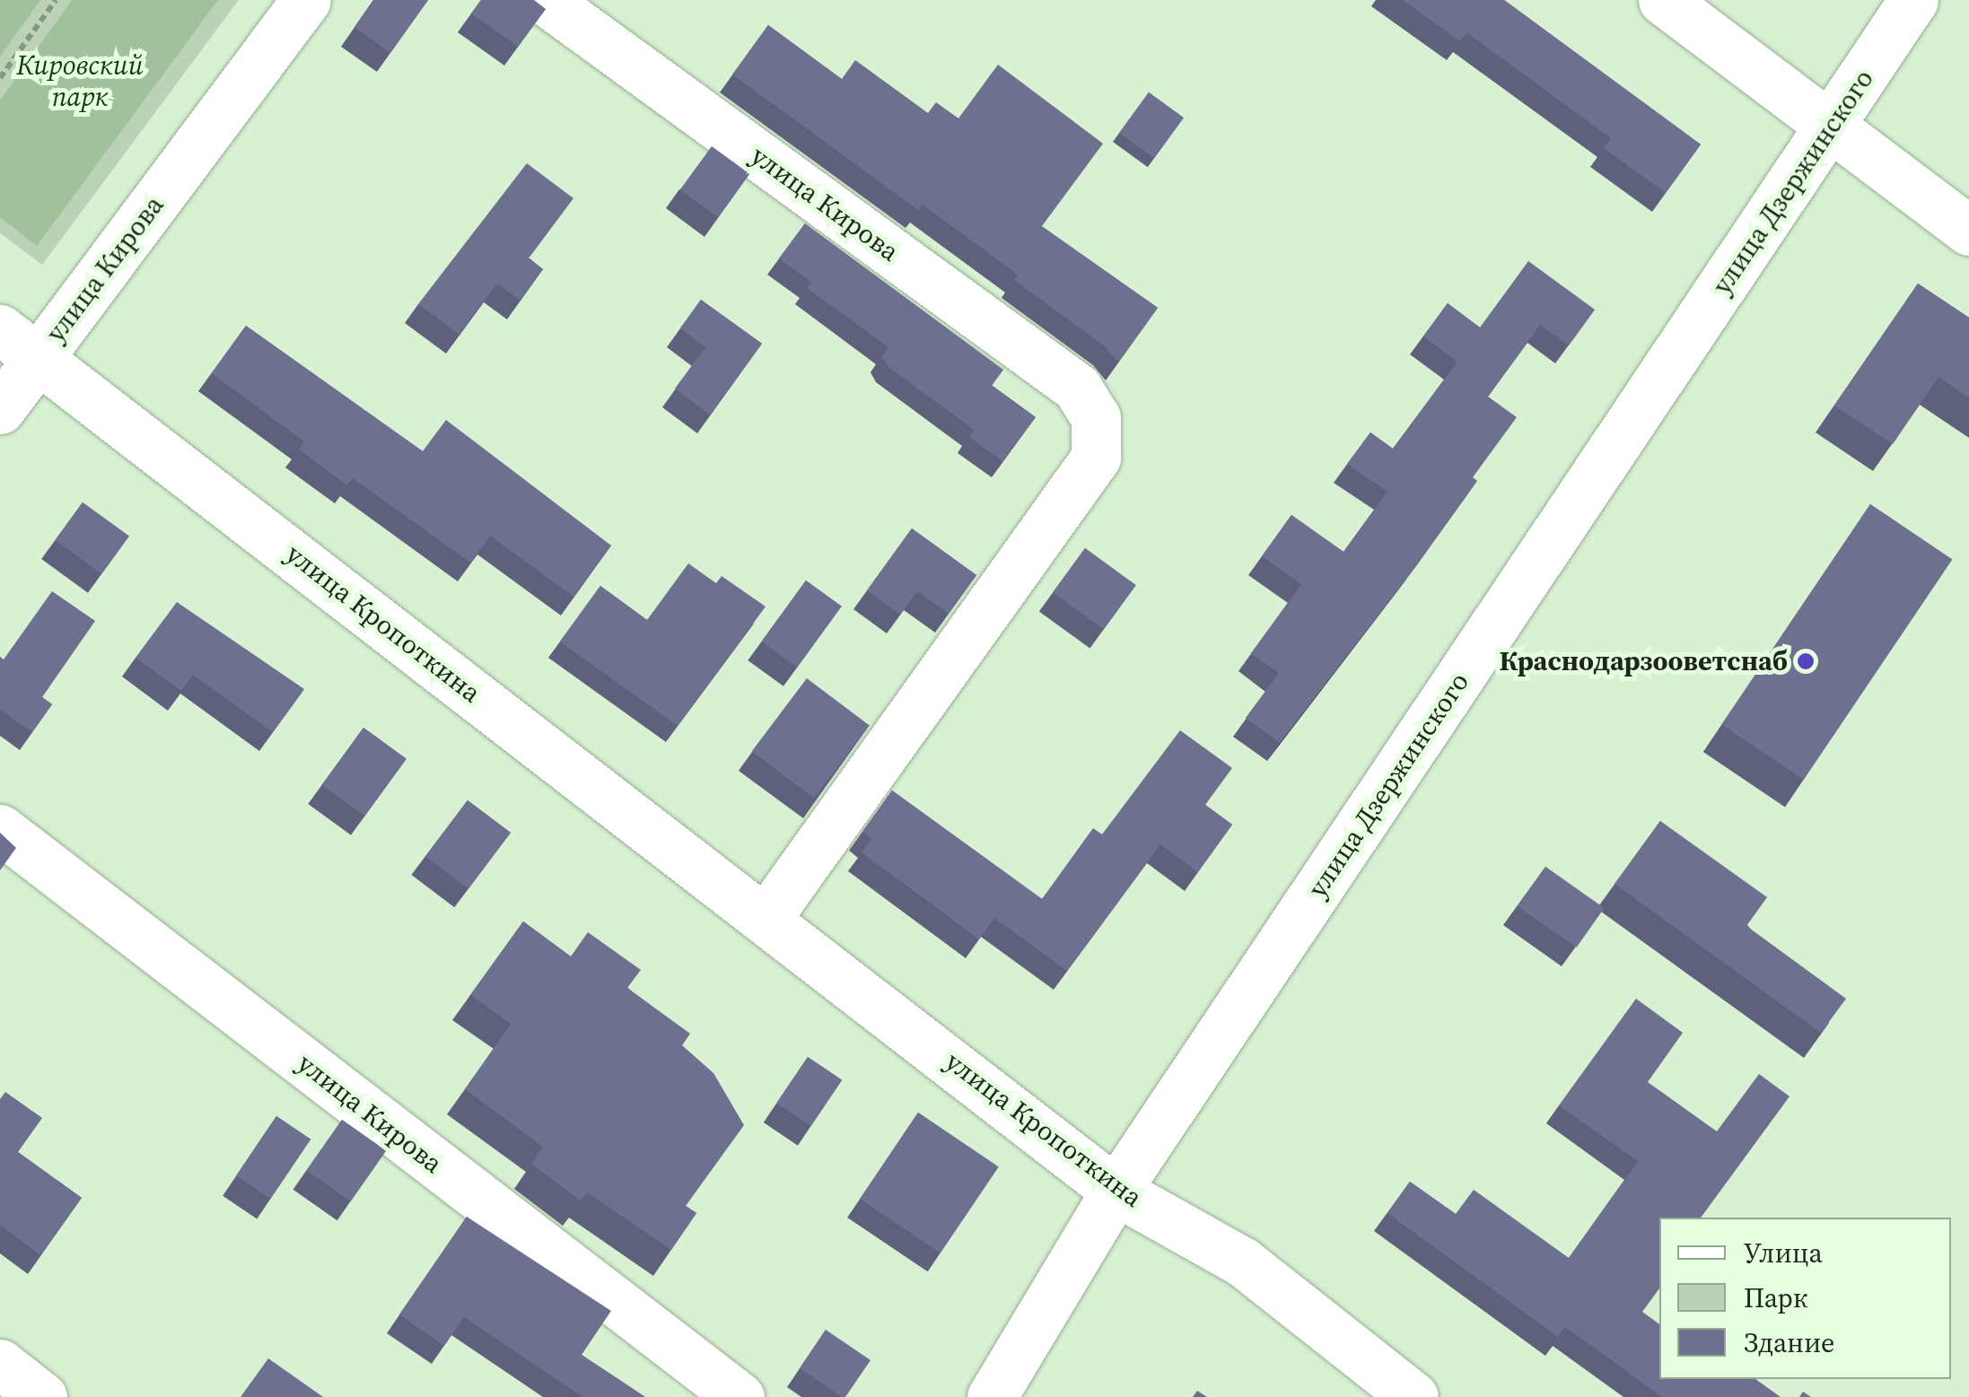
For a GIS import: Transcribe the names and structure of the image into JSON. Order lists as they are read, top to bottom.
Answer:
{
  "streets": {
    "street": ["улица Дзержинского", "улица Кирова", "улица Кропоткина"]
  },
  "crossings": [
    ["улица Дзержинского", "улица Кропоткина"],
    ["улица Кирова", "улица Кропоткина"]
  ],
  "parks": ["Кировский парк"],
  "places": ["Краснодарзооветснаб"],
  "legend": ["Улица", "Парк", "Здание"]
}
